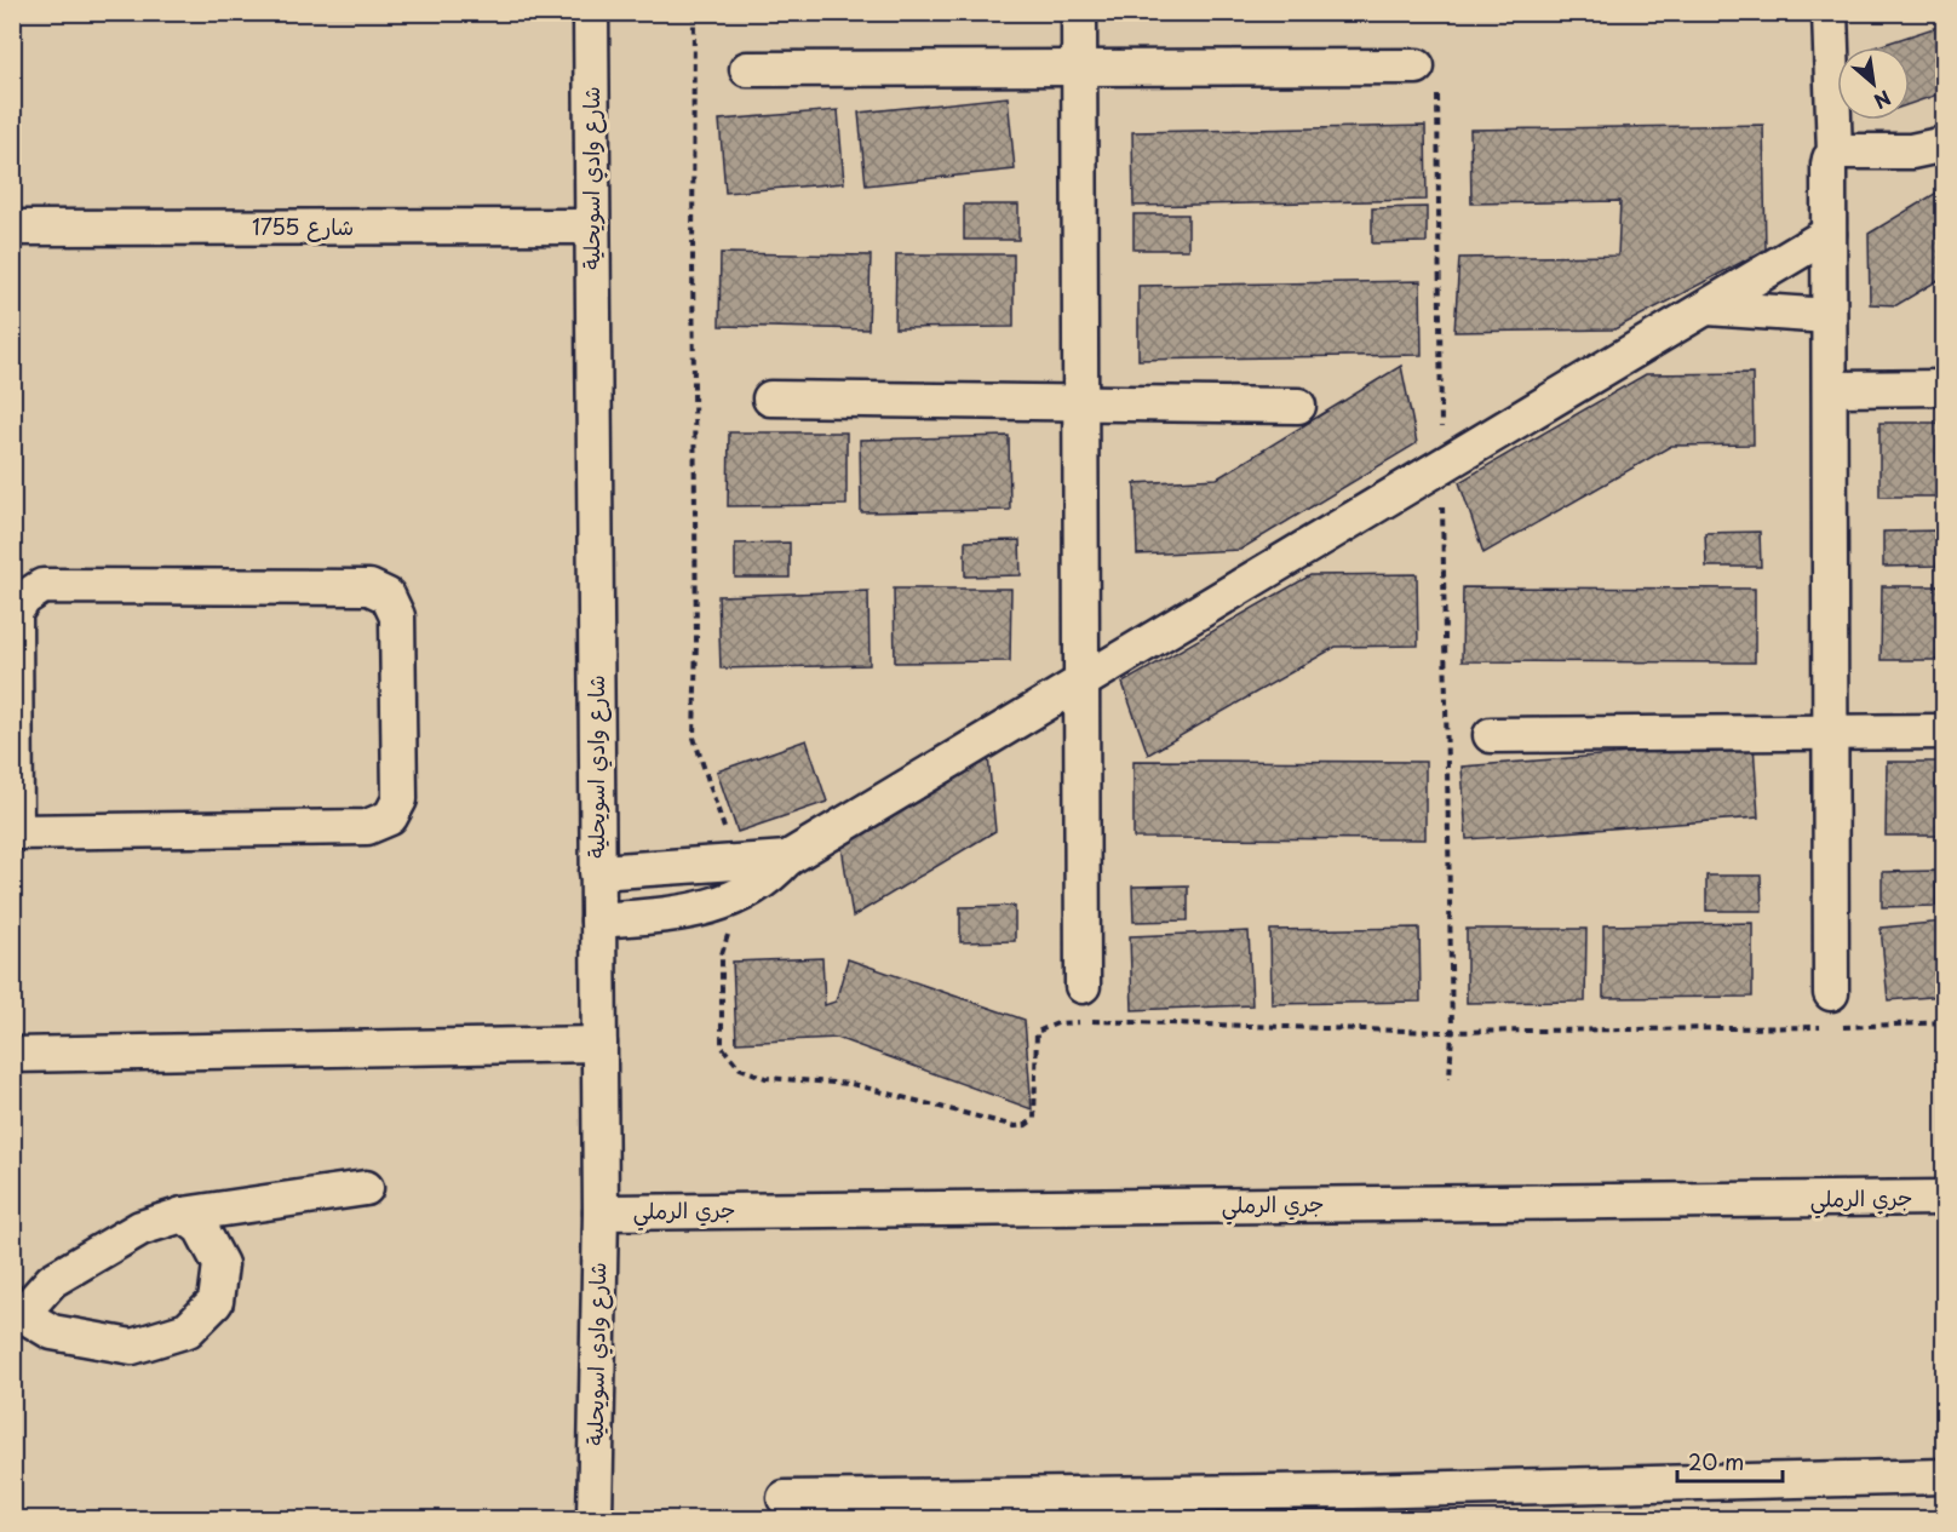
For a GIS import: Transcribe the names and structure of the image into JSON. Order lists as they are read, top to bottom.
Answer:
{
  "streets": {
    "street": ["شارع وادي اسويحلية", "شارع 1755", "جري الرملي"]
  },
  "crossings": [
    ["شارع وادي اسويحلية", "شارع 1755"],
    ["شارع وادي اسويحلية", "جري الرملي"]
  ],
  "scale_bar": "20 m",
  "north": "bottom right"
}
